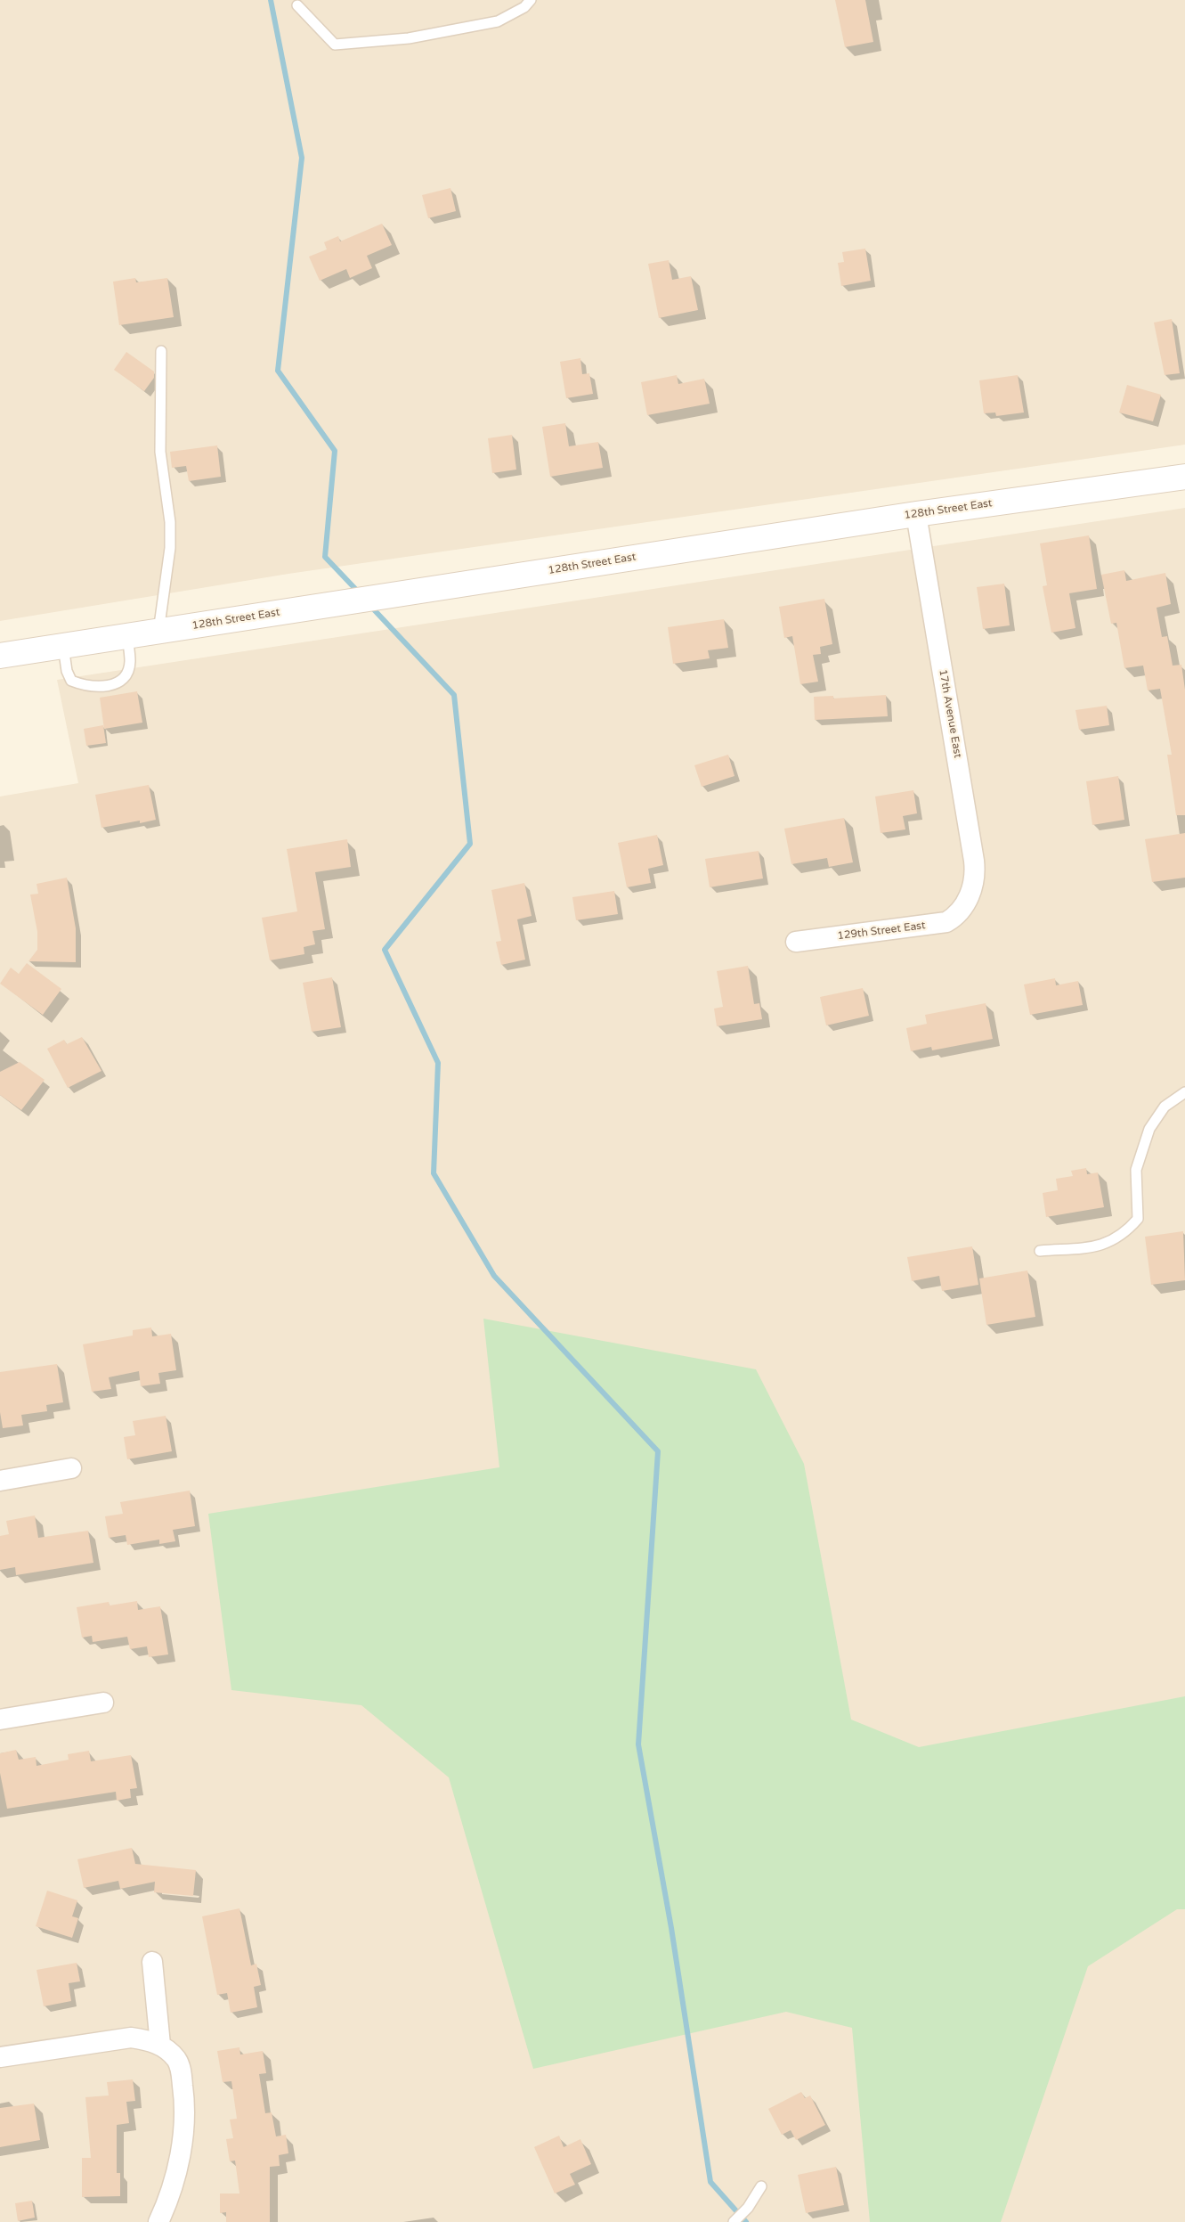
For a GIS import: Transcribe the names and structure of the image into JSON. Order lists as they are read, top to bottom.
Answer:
{
  "streets": {
    "street": ["128th Street East", "17th Avenue East", "129th Street East"]
  },
  "crossings": [
    ["128th Street East", "17th Avenue East"],
    ["17th Avenue East", "129th Street East"]
  ]
}
